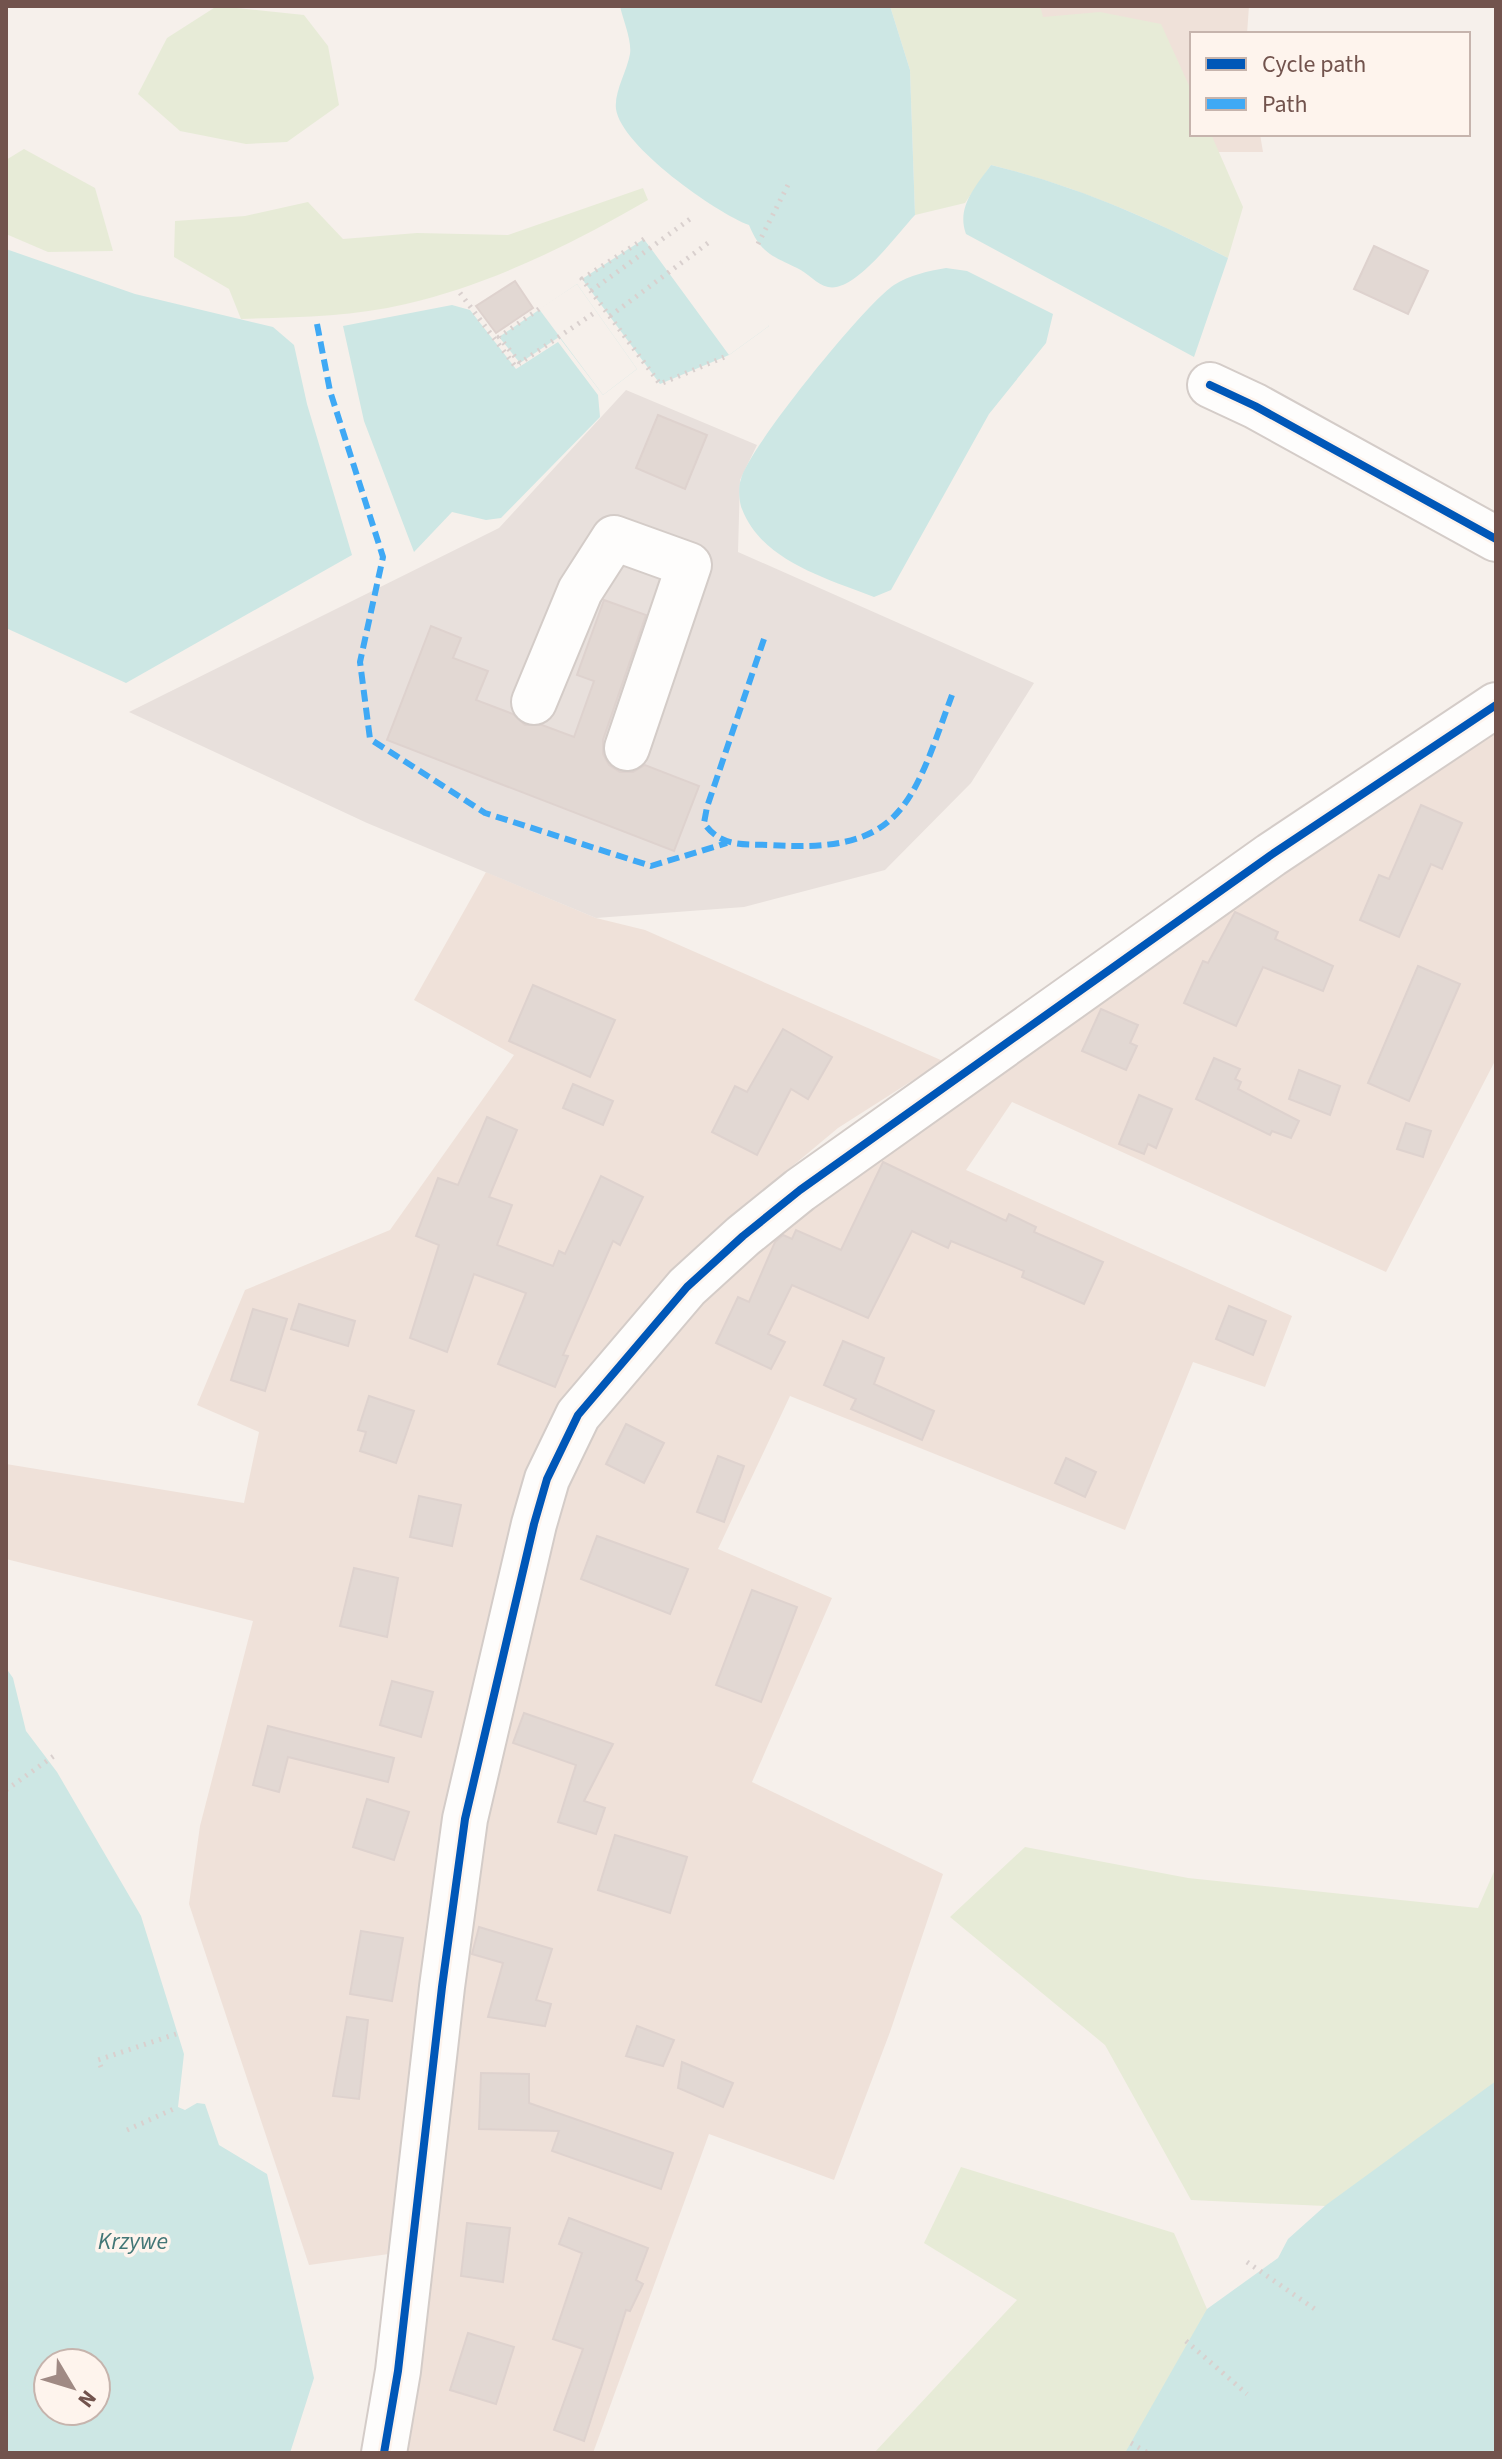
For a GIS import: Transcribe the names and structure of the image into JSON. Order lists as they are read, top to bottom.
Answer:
{
  "water": ["Krzywe"],
  "legend": ["Cycle path", "Path"],
  "north": "bottom right"
}
